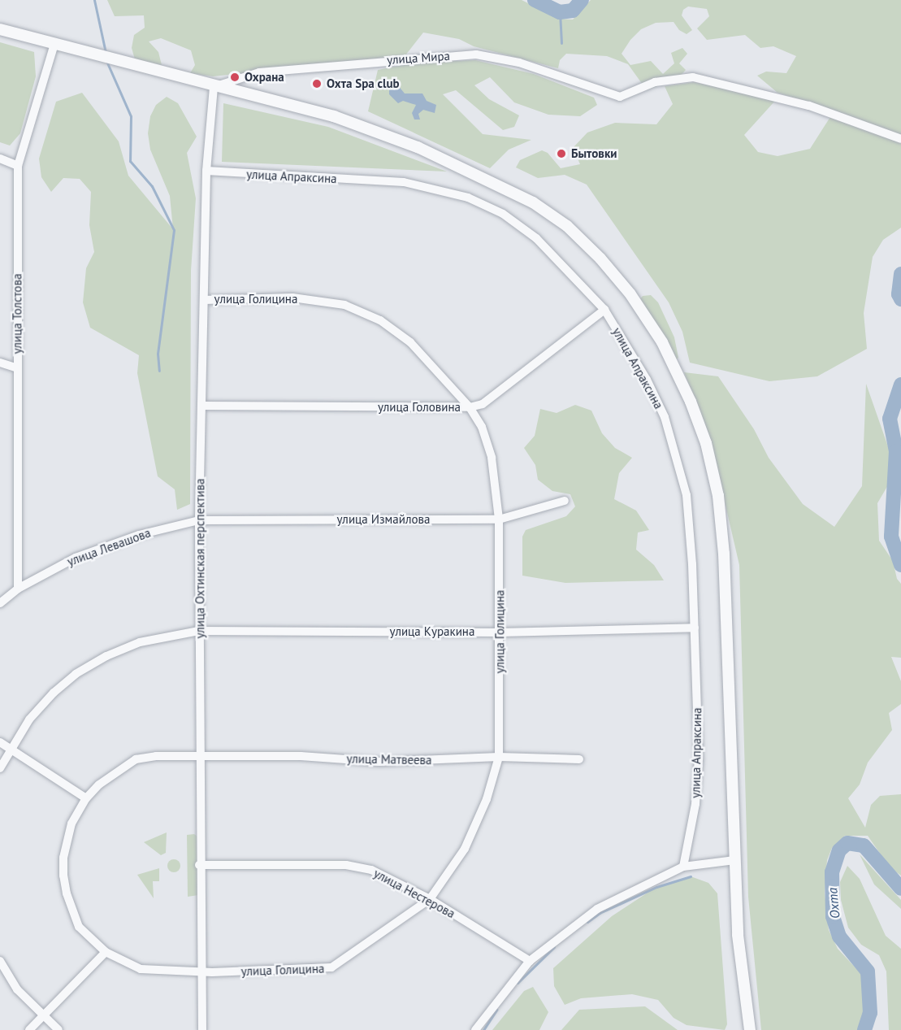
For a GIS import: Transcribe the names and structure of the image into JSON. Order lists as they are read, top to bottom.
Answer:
{
  "streets": {
    "street": [
      "улица Мира",
      "улица Апраксина",
      "улица Голицина",
      "улица Толстова",
      "улица Головина",
      "улица Измайлова",
      "улица Левашова",
      "улица Охтинская перспектива",
      "улица Куракина",
      "улица Матвеева",
      "улица Нестерова"
    ]
  },
  "crossings": [
    ["улица Мира", "улица Охтинская перспектива"],
    ["улица Апраксина", "улица Головина"],
    ["улица Апраксина", "улица Охтинская перспектива"],
    ["улица Апраксина", "улица Куракина"],
    ["улица Голицина", "улица Головина"],
    ["улица Голицина", "улица Измайлова"],
    ["улица Голицина", "улица Охтинская перспектива"],
    ["улица Голицина", "улица Куракина"],
    ["улица Голицина", "улица Матвеева"],
    ["улица Голицина", "улица Нестерова"],
    ["улица Толстова", "улица Левашова"],
    ["улица Головина", "улица Охтинская перспектива"],
    ["улица Измайлова", "улица Левашова"],
    ["улица Измайлова", "улица Охтинская перспектива"],
    ["улица Левашова", "улица Охтинская перспектива"],
    ["улица Охтинская перспектива", "улица Куракина"],
    ["улица Охтинская перспектива", "улица Матвеева"],
    ["улица Охтинская перспектива", "улица Нестерова"]
  ],
  "water": ["Охта"],
  "places": ["Охрана", "Охта Spa club", "Бытовки"]
}
